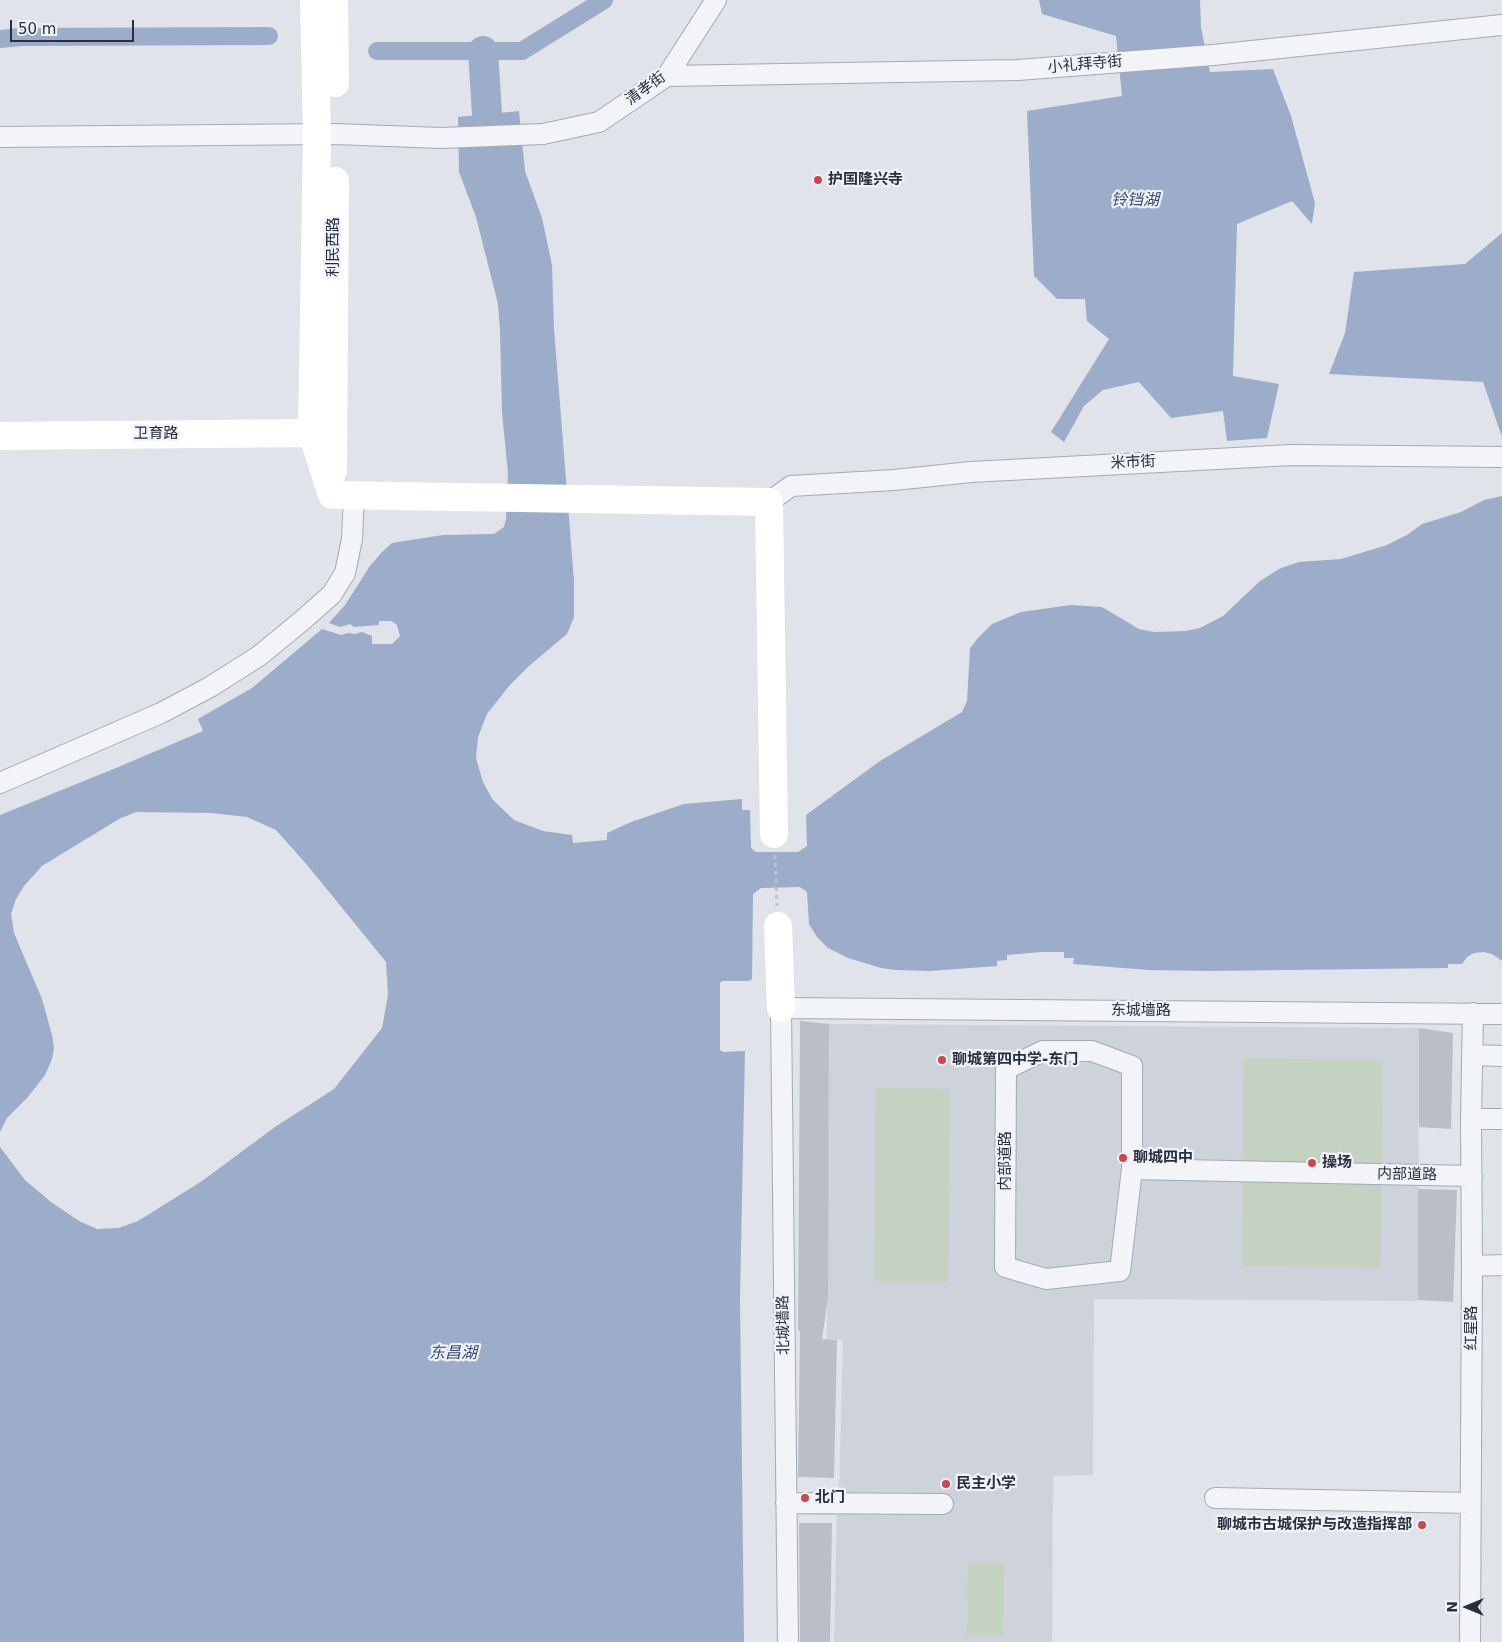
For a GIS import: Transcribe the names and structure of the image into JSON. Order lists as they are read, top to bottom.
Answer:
{
  "streets": {
    "main road": ["利民西路", "卫育路"],
    "street": [
      "小礼拜寺街",
      "清孝街",
      "米市街",
      "东城墙路",
      "内部道路",
      "北城墙路",
      "红星路"
    ]
  },
  "crossings": [
    ["小礼拜寺街", "清孝街"],
    ["清孝街", "利民西路"],
    ["利民西路", "卫育路"],
    ["东城墙路", "北城墙路"],
    ["东城墙路", "红星路"],
    ["内部道路", "红星路"]
  ],
  "water": ["铃铛湖", "东昌湖"],
  "places": [
    "护国隆兴寺",
    "聊城第四中学-东门",
    "聊城四中",
    "操场",
    "民主小学",
    "北门",
    "聊城市古城保护与改造指挥部"
  ],
  "scale_bar": "50 m",
  "north": "left"
}
